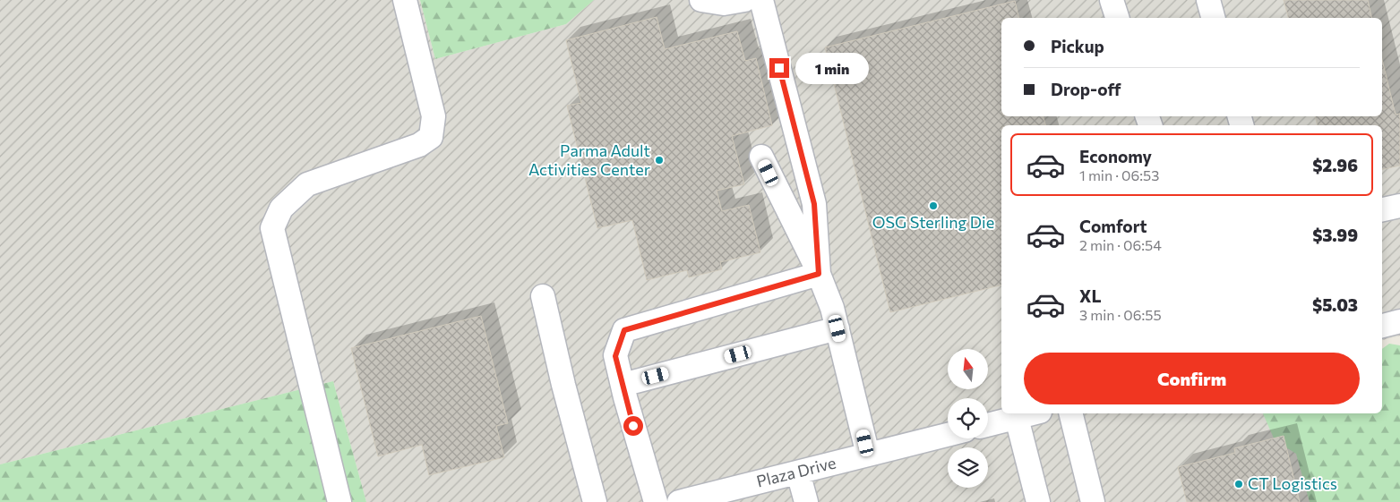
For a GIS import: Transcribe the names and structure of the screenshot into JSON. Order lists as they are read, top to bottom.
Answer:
{
  "streets": {
    "street": ["Plaza Drive"]
  },
  "places": ["Parma Adult Activities Center", "OSG Sterling Die", "CT Logistics"],
  "north": "top",
  "page": {
    "banner": ["Pickup", "Drop-off"],
    "bubble": "1 min",
    "list": [
      {
        "name": "Economy",
        "note": "1 min · 06:53",
        "value": "$2.96"
      },
      {
        "name": "Comfort",
        "note": "2 min · 06:54",
        "value": "$3.99"
      },
      {
        "name": "XL",
        "note": "3 min · 06:55",
        "value": "$5.03"
      }
    ],
    "buttons": "Confirm"
  }
}
